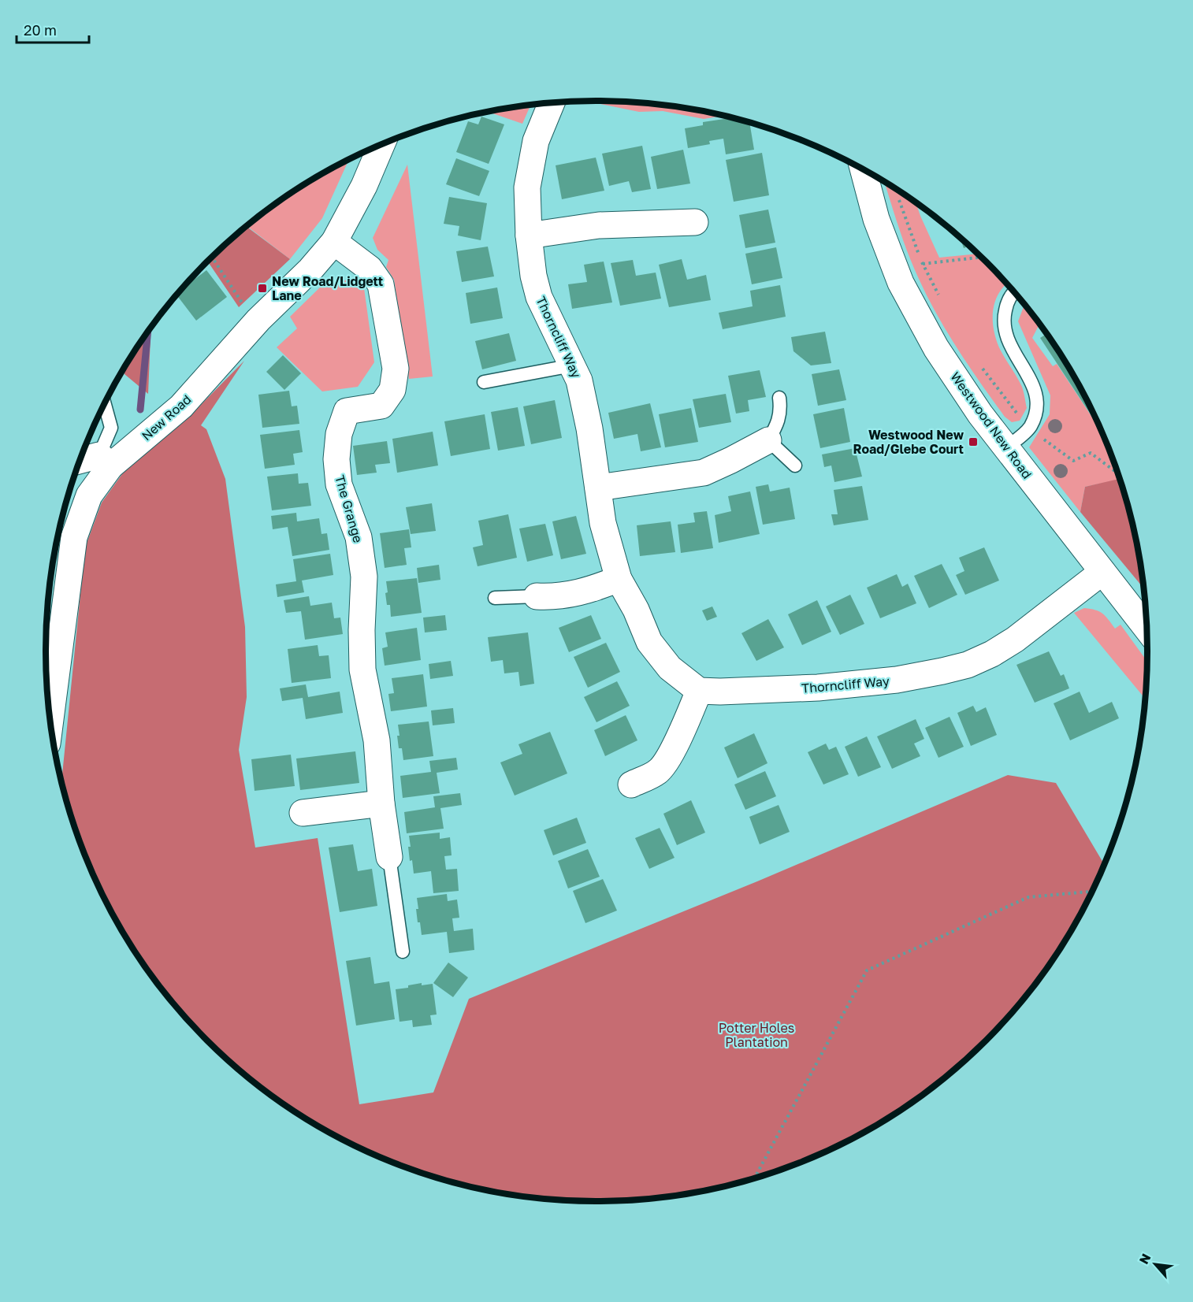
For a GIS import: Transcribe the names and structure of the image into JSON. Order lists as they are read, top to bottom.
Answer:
{
  "streets": {
    "street": [
      "Thorncliff Way",
      "New Road",
      "Westwood New Road",
      "The Grange"
    ]
  },
  "crossings": [
    ["Thorncliff Way", "Westwood New Road"],
    ["New Road", "The Grange"]
  ],
  "parks": ["Potter Holes Plantation"],
  "places": {
    "transit": ["New Road/Lidgett Lane", "Westwood New Road/Glebe Court"]
  },
  "scale_bar": "20 m",
  "north": "top left"
}
